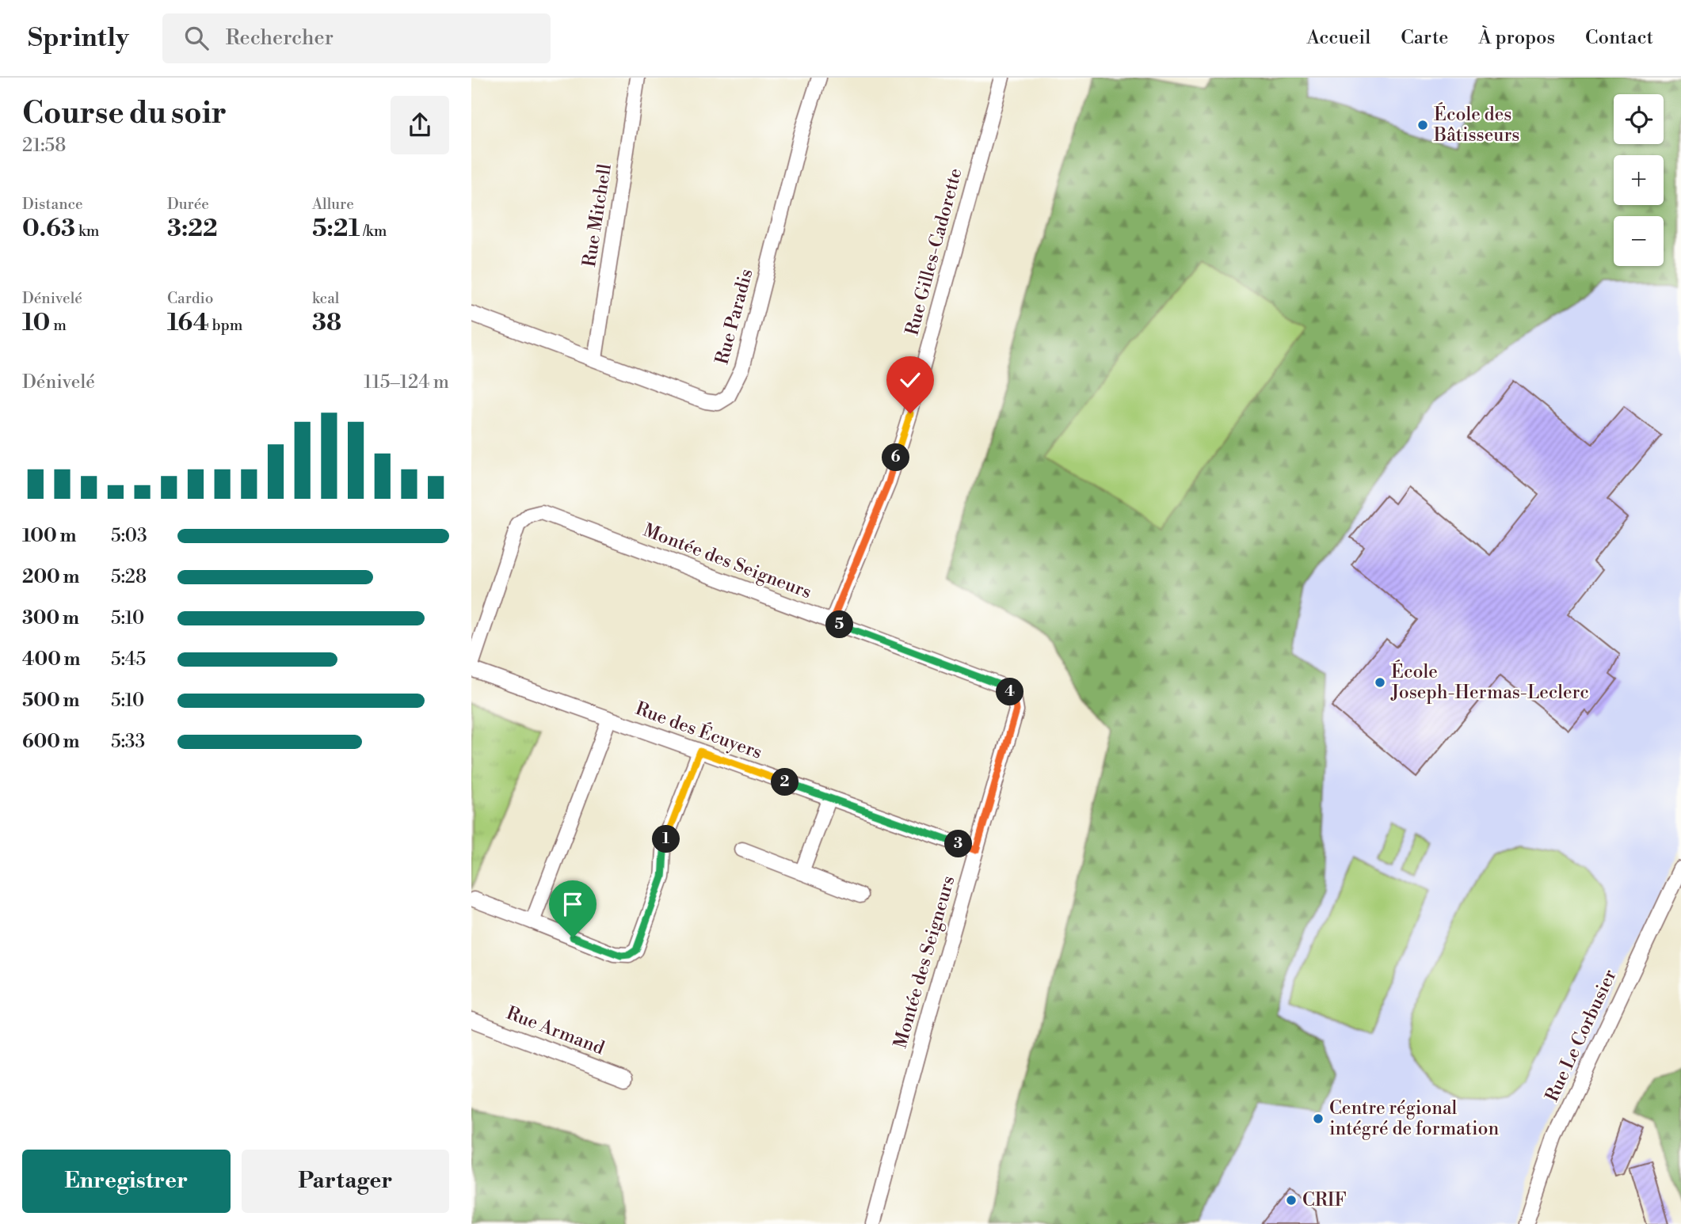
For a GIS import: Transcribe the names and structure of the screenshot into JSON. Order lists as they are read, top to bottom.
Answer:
{
  "streets": {
    "street": [
      "Rue Mitchell",
      "Rue Gilles-Cadorette",
      "Rue Paradis",
      "Montée des Seigneurs",
      "Rue des Écuyers",
      "Rue Armand",
      "Rue Le Corbusier"
    ]
  },
  "crossings": [
    ["Rue Mitchell", "Rue Paradis"],
    ["Rue Gilles-Cadorette", "Montée des Seigneurs"],
    ["Montée des Seigneurs", "Rue des Écuyers"]
  ],
  "places": [
    "École des Bâtisseurs",
    "École Joseph-Hermas-Leclerc",
    "Centre régional intégré de formation",
    "CRIF"
  ],
  "page": {
    "header": "Sprintly",
    "search": "Rechercher",
    "nav": [
      "Accueil",
      "Carte",
      "À propos",
      "Contact"
    ],
    "heading": ["Course du soir", "21:58"],
    "map_buttons": ["+", "−"],
    "stats": [
      ["Distance", "0.63 km"],
      ["Durée", "3:22"],
      ["Allure", "5:21 /km"],
      ["Dénivelé", "10 m"],
      ["Cardio", "164 bpm"],
      ["kcal", "38"]
    ],
    "chart": ["Dénivelé", "115–124 m"],
    "pins": [
      "6",
      "5",
      "4",
      "2",
      "1",
      "3"
    ],
    "list": [
      {
        "name": "100 m",
        "note": "5:03"
      },
      {
        "name": "200 m",
        "note": "5:28"
      },
      {
        "name": "300 m",
        "note": "5:10"
      },
      {
        "name": "400 m",
        "note": "5:45"
      },
      {
        "name": "500 m",
        "note": "5:10"
      },
      {
        "name": "600 m",
        "note": "5:33"
      }
    ],
    "buttons": ["Enregistrer", "Partager"]
  }
}
